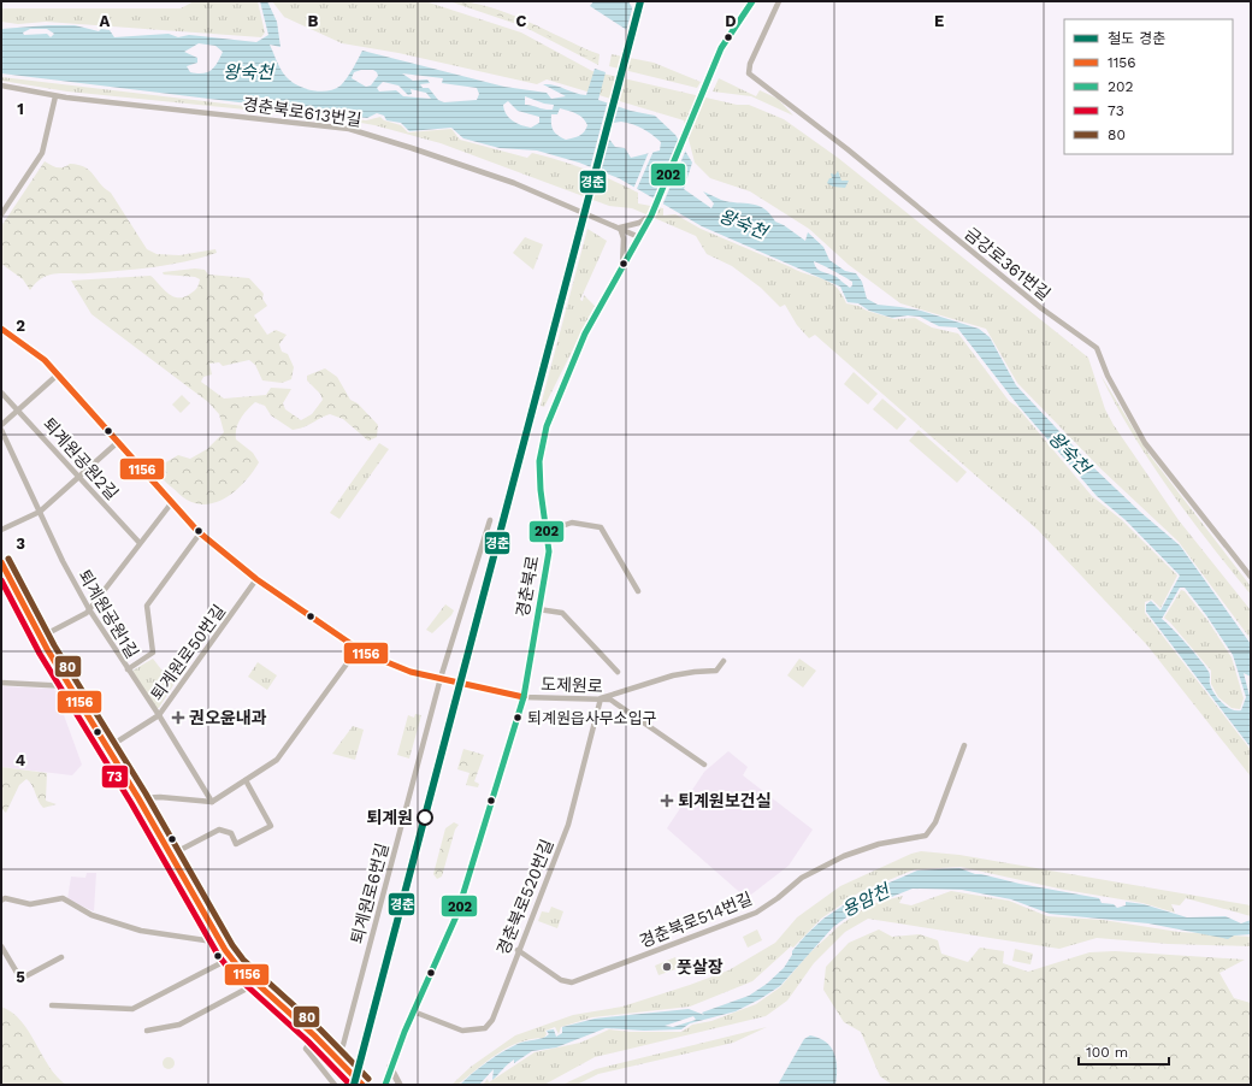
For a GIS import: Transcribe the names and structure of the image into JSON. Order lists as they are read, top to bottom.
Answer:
{
  "streets": {
    "street": [
      "경춘북로613번길",
      "금강로361번길",
      "퇴계원공원2길",
      "경춘북로",
      "퇴계원공원1길",
      "퇴계원로50번길",
      "도제원로",
      "퇴계원로6번길",
      "경춘북로520번길",
      "경춘북로514번길"
    ]
  },
  "crossings": [
    ["경춘북로613번길", "경춘북로"],
    ["경춘북로", "도제원로"],
    ["경춘북로", "경춘북로520번길"],
    ["퇴계원공원1길", "퇴계원로50번길"],
    ["퇴계원로50번길", "도제원로"],
    ["도제원로", "퇴계원로6번길"],
    ["도제원로", "경춘북로520번길"],
    ["경춘북로520번길", "경춘북로514번길"]
  ],
  "water": ["왕숙천", "용암천"],
  "places": {
    "health": ["권오윤내과", "퇴계원보건실"],
    "other": ["퇴계원읍사무소입구", "퇴계원", "풋살장"]
  },
  "lines": [
    "rail line 경춘",
    "transit line 202",
    "transit line 1156",
    "transit line 80",
    "transit line 73"
  ],
  "legend": [
    "철도 경춘",
    "1156",
    "202",
    "73",
    "80"
  ],
  "scale_bar": "100 m",
  "grid": {
    "columns": [
      "A",
      "B",
      "C",
      "D",
      "E"
    ],
    "rows": [
      "1",
      "2",
      "3",
      "4",
      "5"
    ]
  }
}
